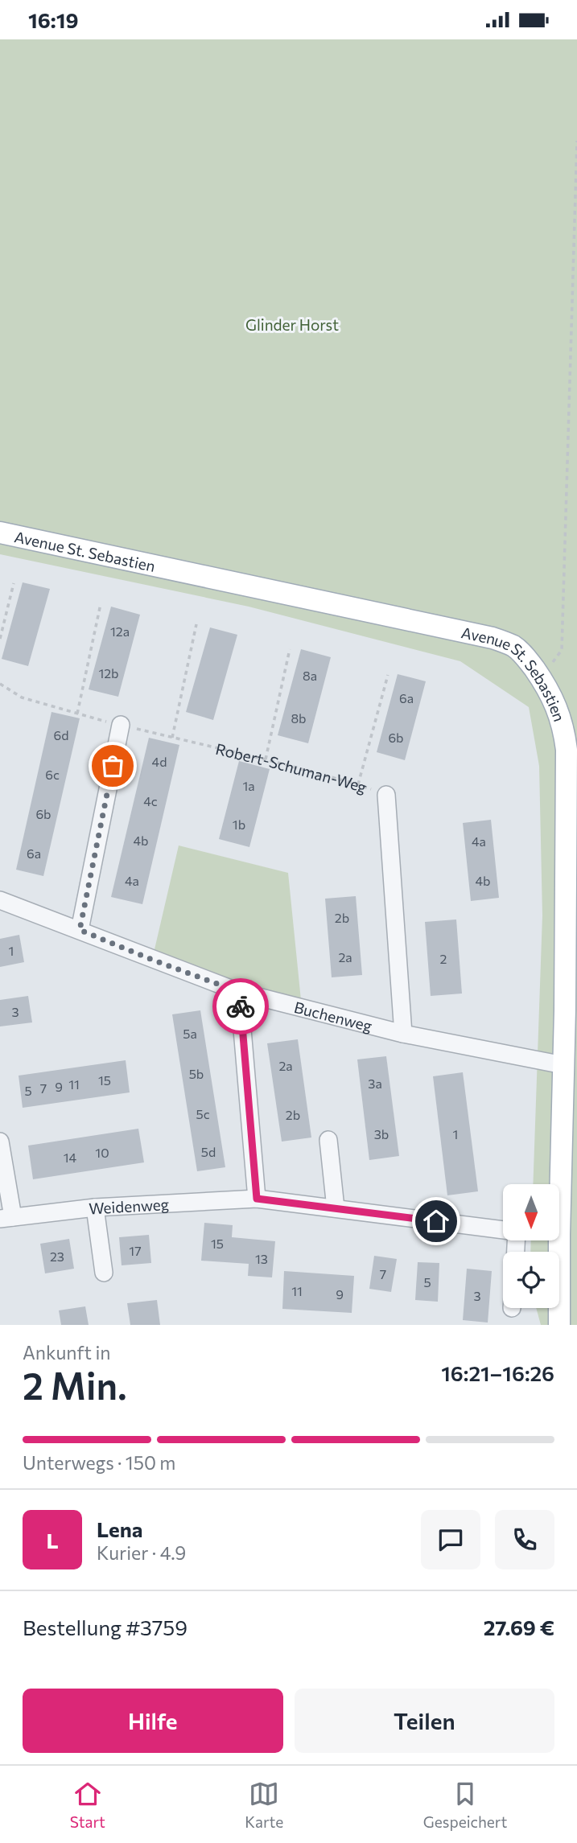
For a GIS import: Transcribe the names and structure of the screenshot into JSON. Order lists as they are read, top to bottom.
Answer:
{
  "streets": {
    "main road": ["Avenue St. Sebastien"],
    "street": ["Robert-Schuman-Weg", "Buchenweg", "Weidenweg"]
  },
  "crossings": [
    ["Avenue St. Sebastien", "Buchenweg"],
    ["Robert-Schuman-Weg", "Buchenweg"]
  ],
  "parks": ["Glinder Horst"],
  "house_numbers": [
    "12a",
    "12b",
    "8a",
    "6a",
    "8b",
    "6d",
    "6b",
    "4d",
    "6c",
    "1a",
    "4c",
    "6b",
    "1b",
    "4b",
    "4a",
    "6a",
    "4a",
    "4b",
    "2b",
    "1",
    "2a",
    "2",
    "3",
    "5a",
    "2a",
    "5b",
    "15",
    "3a",
    "11",
    "9",
    "7",
    "5",
    "5c",
    "2b",
    "3b",
    "1",
    "5d",
    "10",
    "14",
    "15",
    "17",
    "23",
    "13",
    "7",
    "5",
    "11",
    "9",
    "3"
  ],
  "north": "bottom",
  "page": {
    "status": "16:19",
    "heading": ["2 Min.", "Ankunft in", "16:21–16:26"],
    "panel": [
      "Lena",
      "Kurier · 4.9",
      "Bestellung #3759",
      "27.69 €"
    ],
    "bar": "Unterwegs · 150 m",
    "round": "L",
    "buttons": ["Hilfe", "Teilen"],
    "tabs": ["Start", "Karte", "Gespeichert"]
  }
}
